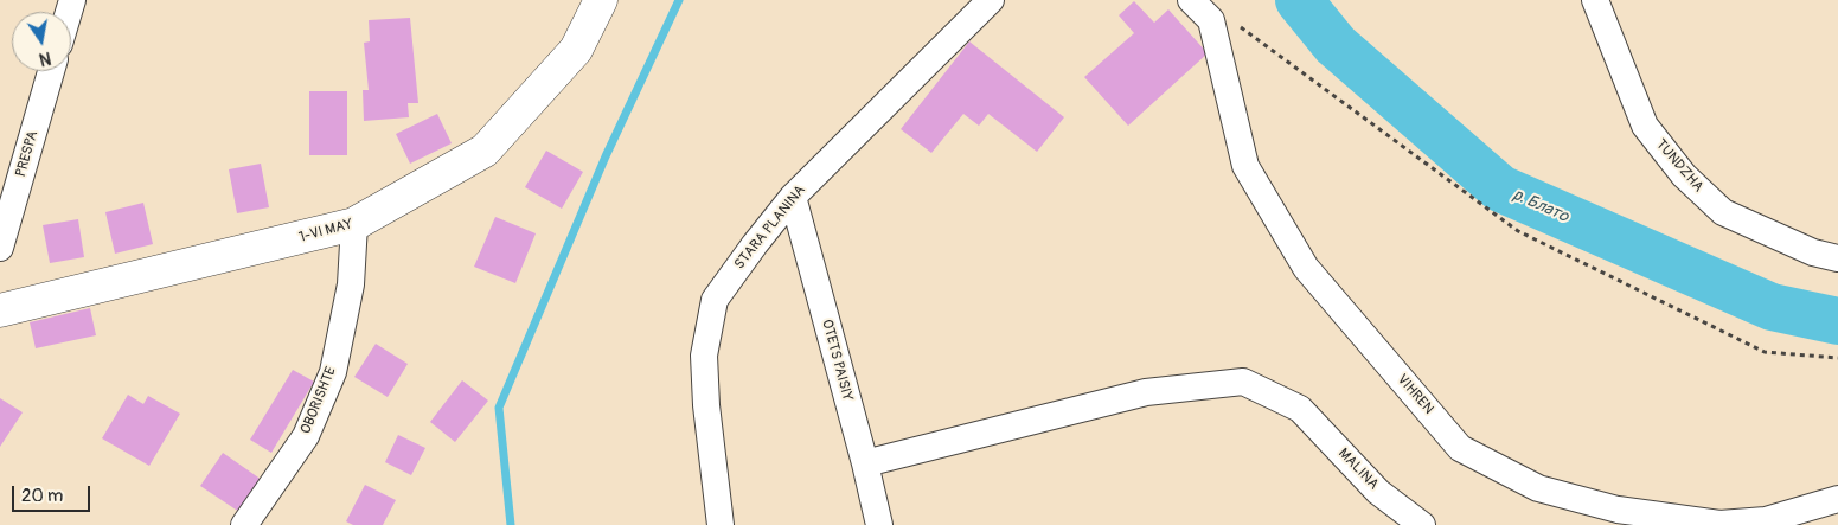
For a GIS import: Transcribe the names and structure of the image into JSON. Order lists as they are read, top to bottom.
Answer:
{
  "streets": {
    "street": [
      "PRESPA",
      "TUNDZHA",
      "STARA PLANINA",
      "1-VI MAY",
      "OTETS PAISIY",
      "VIHREN",
      "OBORISHTE",
      "MALINA"
    ]
  },
  "crossings": [
    ["STARA PLANINA", "OTETS PAISIY"],
    ["1-VI MAY", "OBORISHTE"],
    ["OTETS PAISIY", "MALINA"]
  ],
  "water": ["р. Блато"],
  "scale_bar": "20 m",
  "north": "bottom"
}
